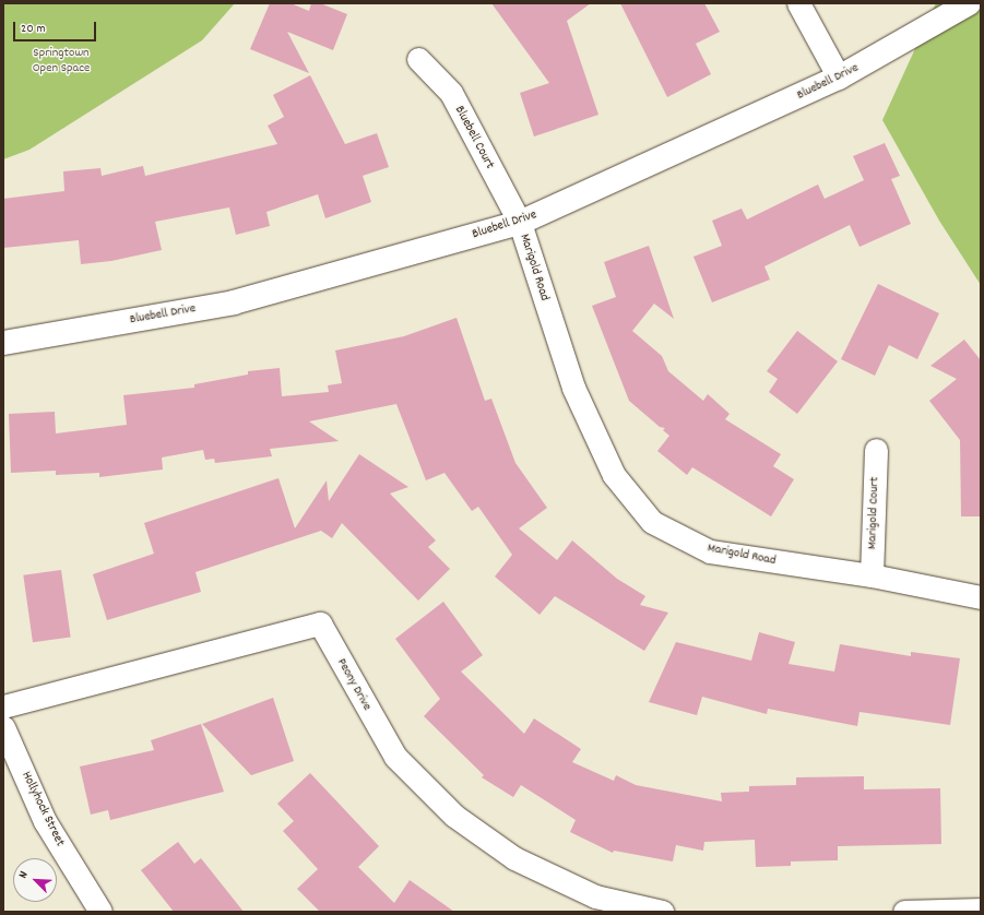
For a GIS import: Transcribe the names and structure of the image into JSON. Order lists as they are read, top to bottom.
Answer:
{
  "streets": {
    "street": [
      "Bluebell Drive",
      "Bluebell Court",
      "Marigold Road",
      "Marigold Court",
      "Peony Drive",
      "Hollyhock Street"
    ]
  },
  "crossings": [
    ["Bluebell Drive", "Bluebell Court"],
    ["Bluebell Drive", "Marigold Road"],
    ["Bluebell Court", "Marigold Road"],
    ["Marigold Road", "Marigold Court"]
  ],
  "parks": ["Springtown Open Space"],
  "scale_bar": "20 m",
  "north": "top left"
}
